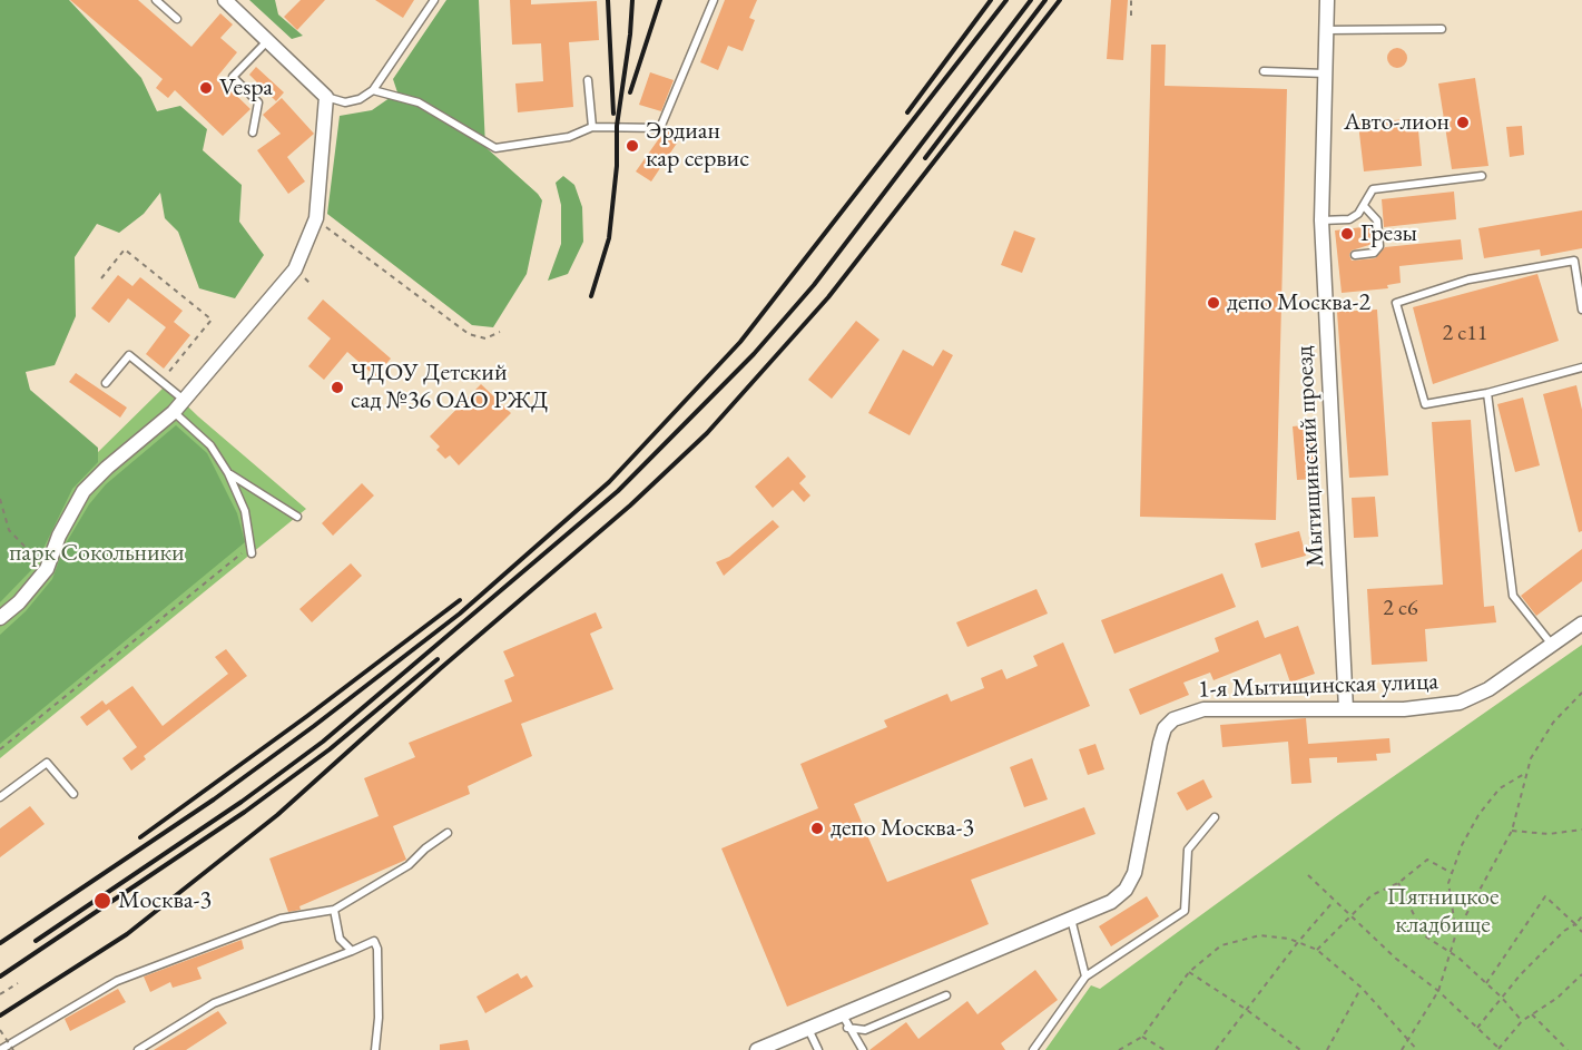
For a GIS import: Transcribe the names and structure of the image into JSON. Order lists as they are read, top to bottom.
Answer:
{
  "streets": {
    "street": ["Мытищинский проезд", "1-я Мытищинская улица"]
  },
  "crossings": [
    ["Мытищинский проезд", "1-я Мытищинская улица"]
  ],
  "parks": ["парк Сокольники", "Пятницкое кладбище"],
  "places": [
    "Vespa",
    "Авто-лион",
    "Эрдиан кар сервис",
    "Грезы",
    "депо Москва-2",
    "ЧДОУ Детский сад №36 ОАО РЖД",
    "депо Москва-3",
    "Москва-3"
  ],
  "house_numbers": ["2 с11", "2 с6"]
}
